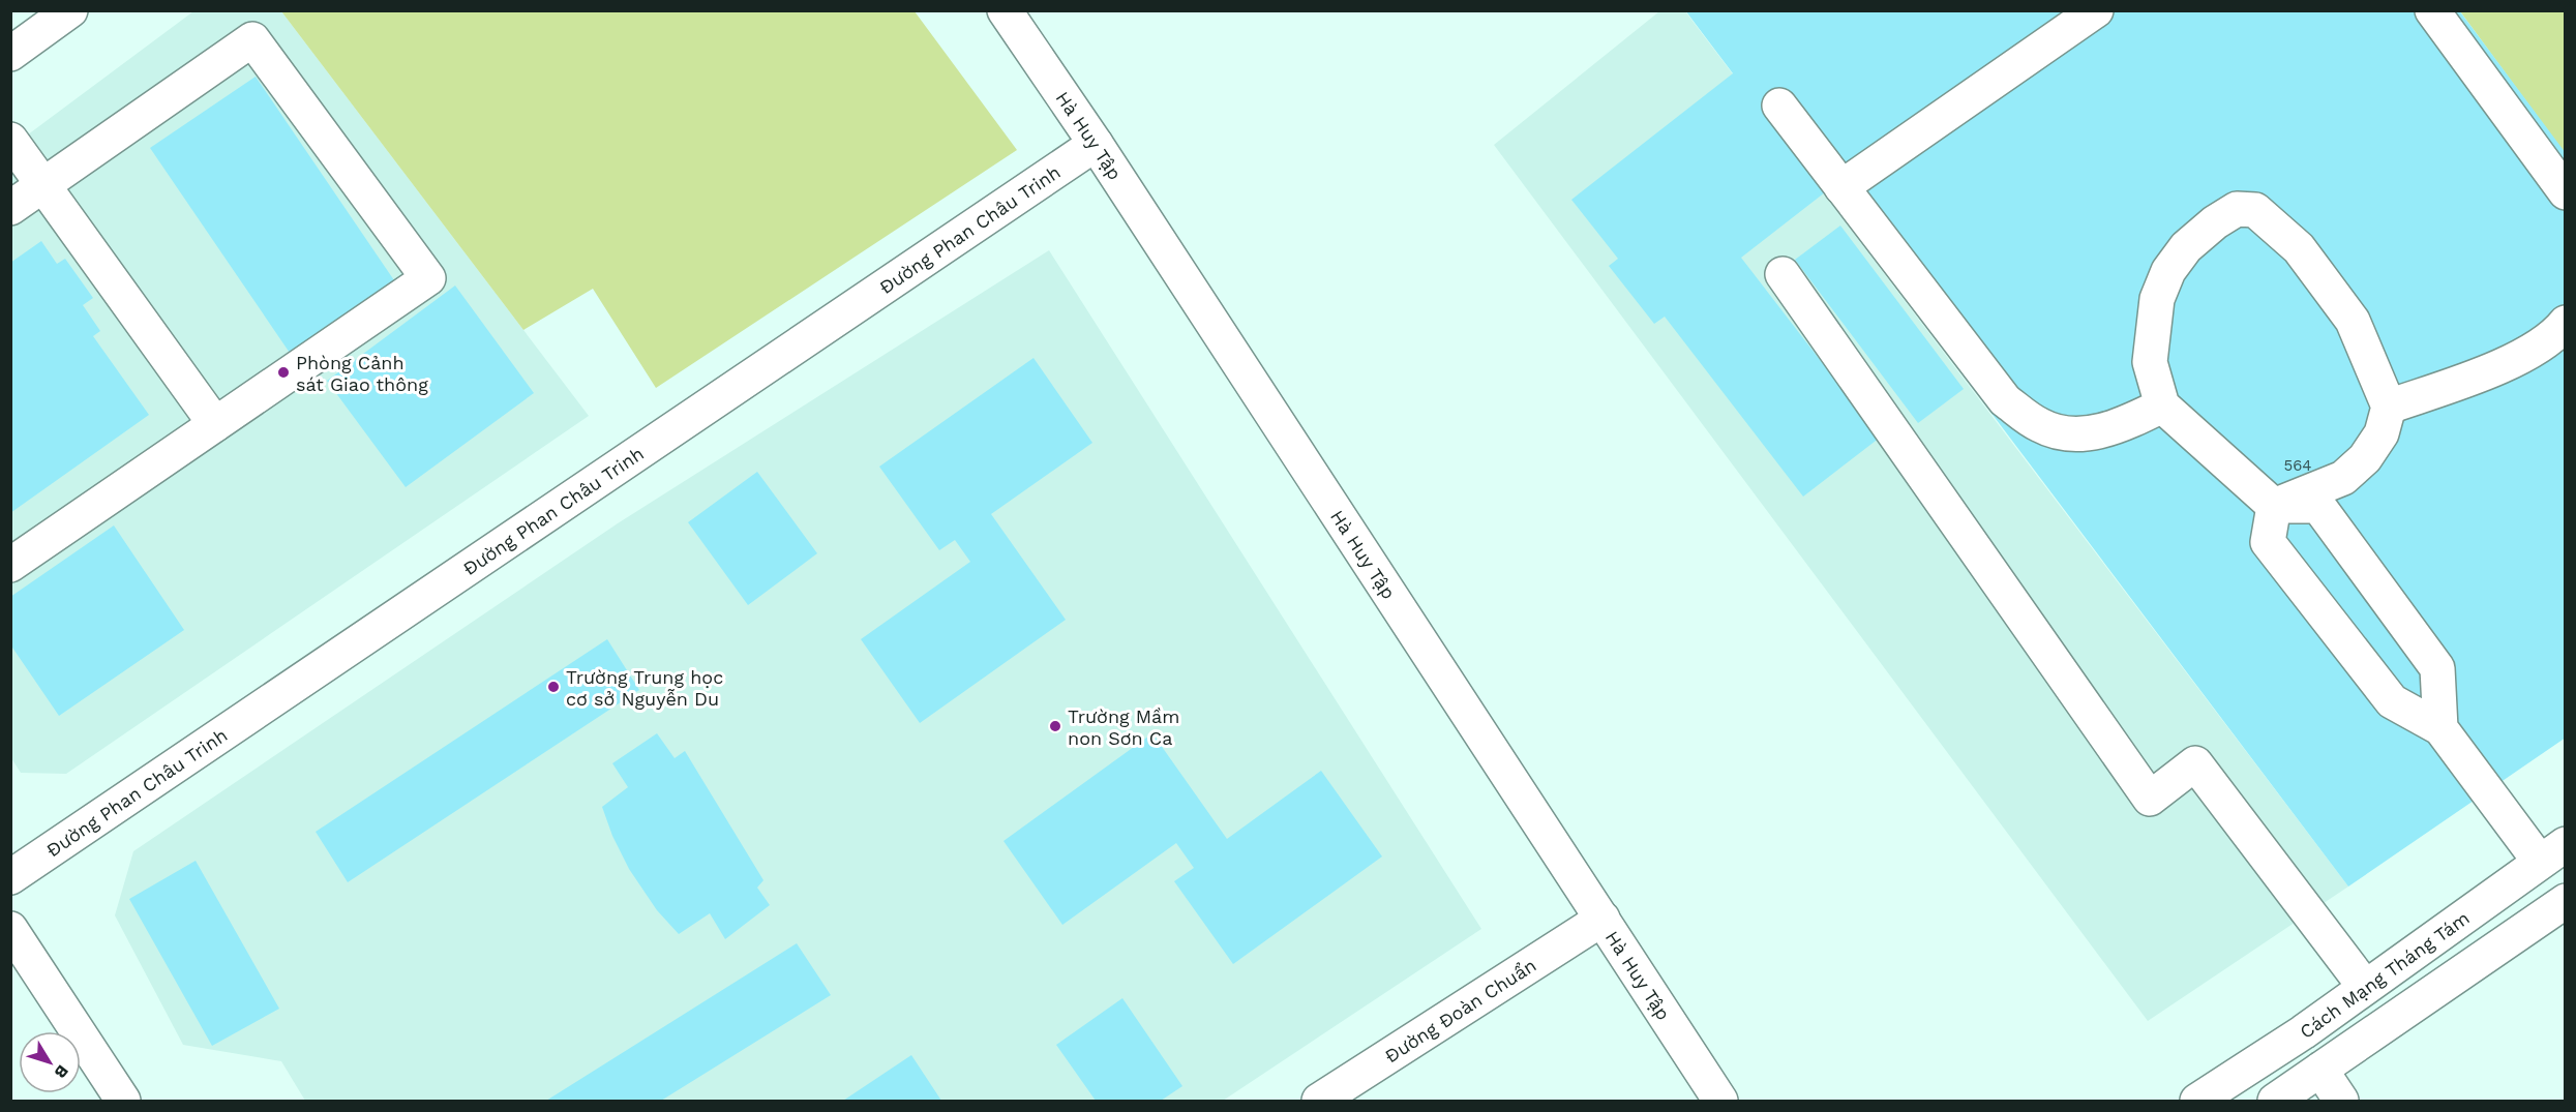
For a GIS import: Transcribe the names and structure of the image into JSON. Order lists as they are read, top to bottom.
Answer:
{
  "streets": {
    "street": [
      "Hà Huy Tập",
      "Đường Phan Châu Trinh",
      "Cách Mạng Tháng Tám",
      "Đường Đoàn Chuẩn"
    ]
  },
  "crossings": [
    ["Hà Huy Tập", "Đường Phan Châu Trinh"],
    ["Hà Huy Tập", "Đường Đoàn Chuẩn"]
  ],
  "places": ["Phòng Cảnh sát Giao thông", "Trường Trung học cơ sở Nguyễn Du", "Trường Mầm non Sơn Ca"],
  "house_numbers": ["564"],
  "north": "bottom right"
}
